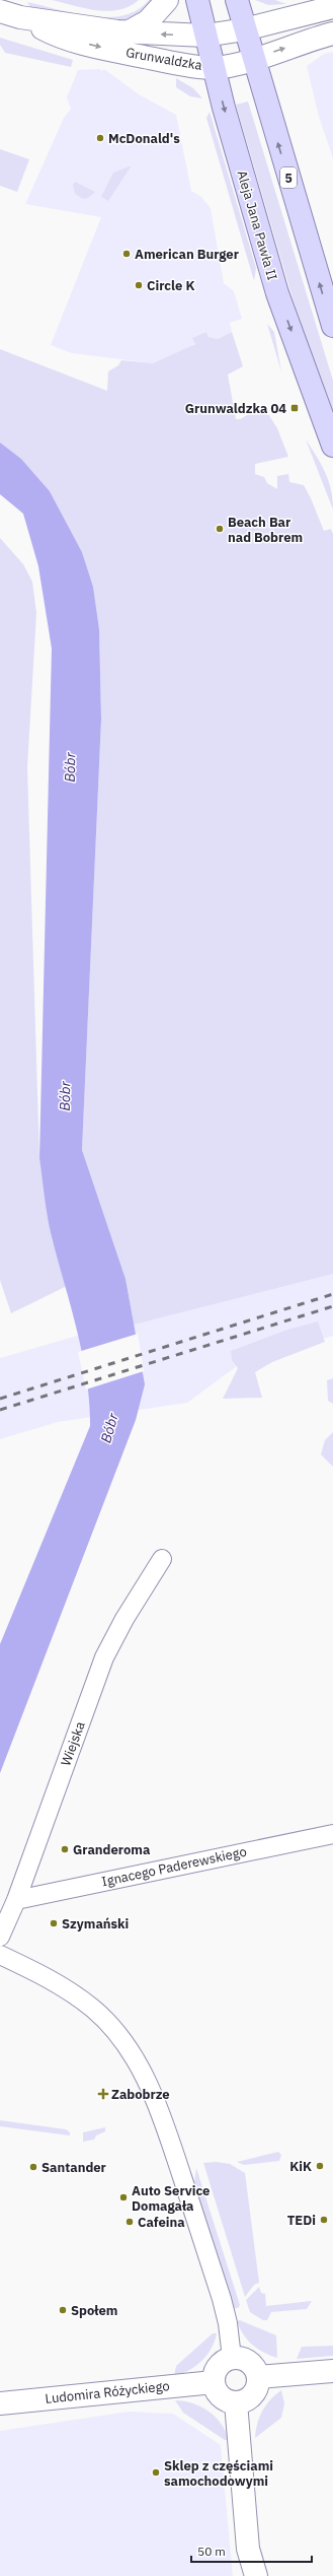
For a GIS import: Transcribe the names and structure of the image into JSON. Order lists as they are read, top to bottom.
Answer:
{
  "streets": {
    "main road": ["5", "Aleja Jana Pawła II"],
    "street": [
      "Grunwaldzka",
      "Wiejska",
      "Ignacego Paderewskiego",
      "Ludomira Różyckiego"
    ]
  },
  "crossings": [
    ["Grunwaldzka", "5"],
    ["Grunwaldzka", "Aleja Jana Pawła II"],
    ["Wiejska", "Ignacego Paderewskiego"]
  ],
  "water": ["Bóbr"],
  "places": {
    "other": [
      "McDonald's",
      "American Burger",
      "Circle K",
      "Beach Bar nad Bobrem",
      "Granderoma",
      "Szymański",
      "KiK",
      "Santander",
      "Auto Service Domagała",
      "TEDi",
      "Cafeina",
      "Społem",
      "Sklep z częściami samochodowymi"
    ],
    "transit": ["Grunwaldzka 04"],
    "health": ["Zabobrze"]
  },
  "scale_bar": "50 m"
}
